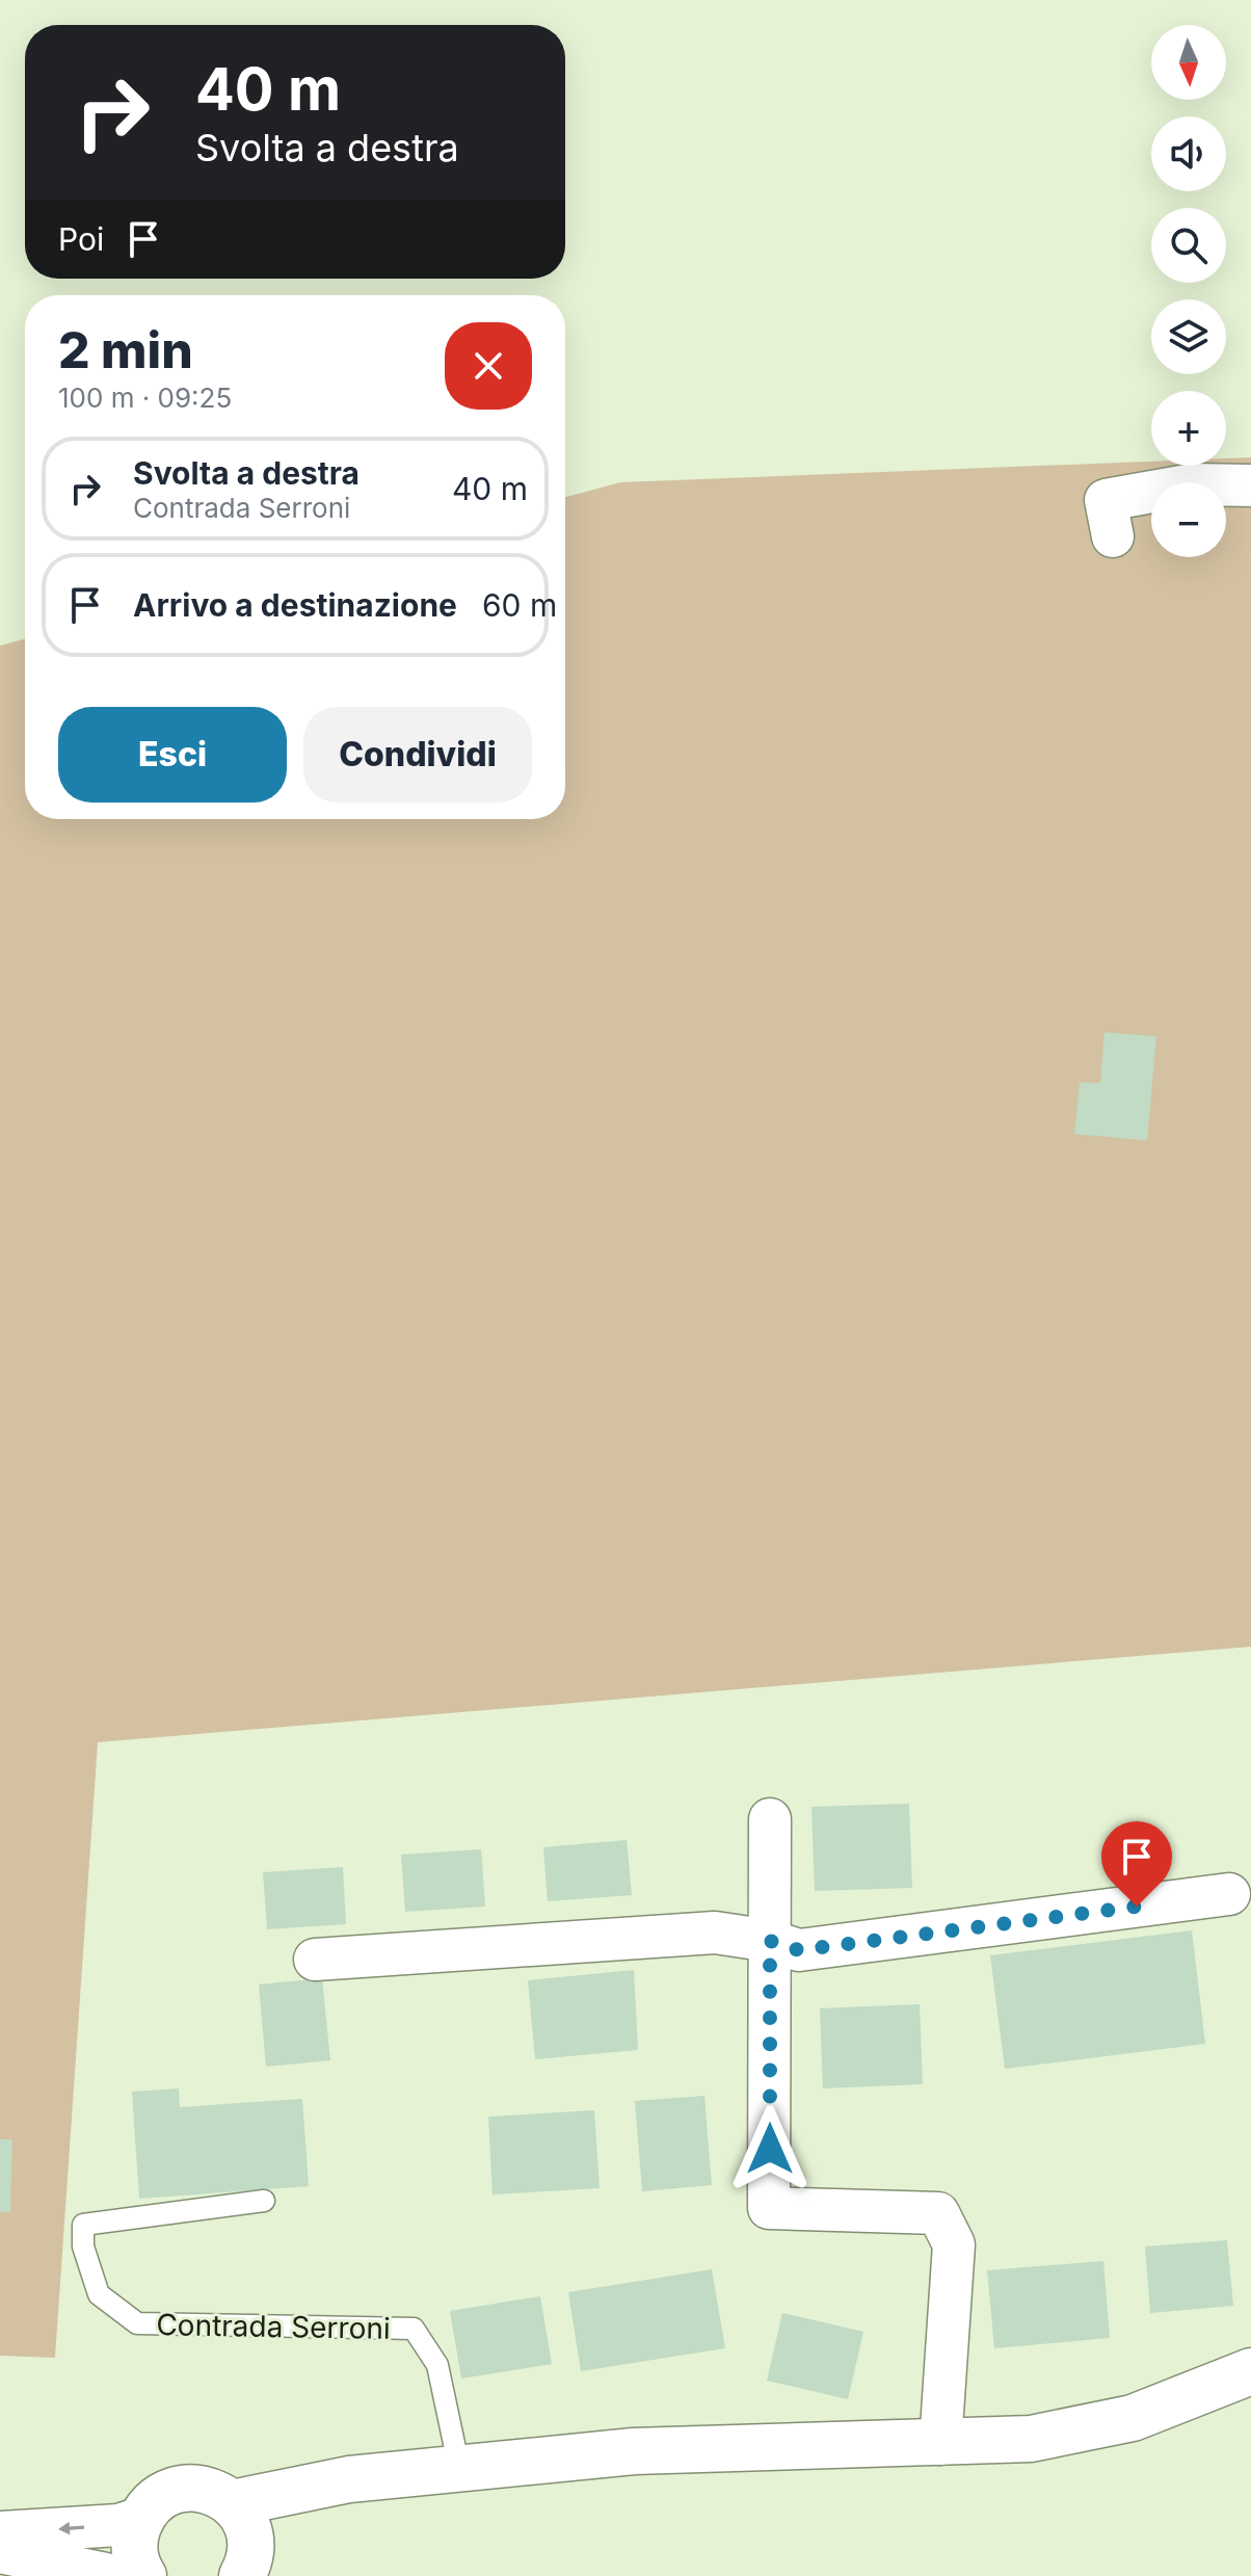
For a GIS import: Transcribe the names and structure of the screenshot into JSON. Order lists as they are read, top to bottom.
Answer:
{
  "streets": {
    "lane": ["Contrada Serroni"]
  },
  "north": "bottom",
  "page": {
    "map_buttons": ["+", "−"],
    "turn": ["40 m", "Svolta a destra"],
    "then": "Poi",
    "heading": ["2 min", "100 m · 09:25"],
    "list": [
      {
        "name": "Svolta a destra",
        "note": "Contrada Serroni",
        "value": "40 m"
      },
      {
        "name": "Arrivo a destinazione",
        "value": "60 m"
      }
    ],
    "buttons": ["Esci", "Condividi"]
  }
}
